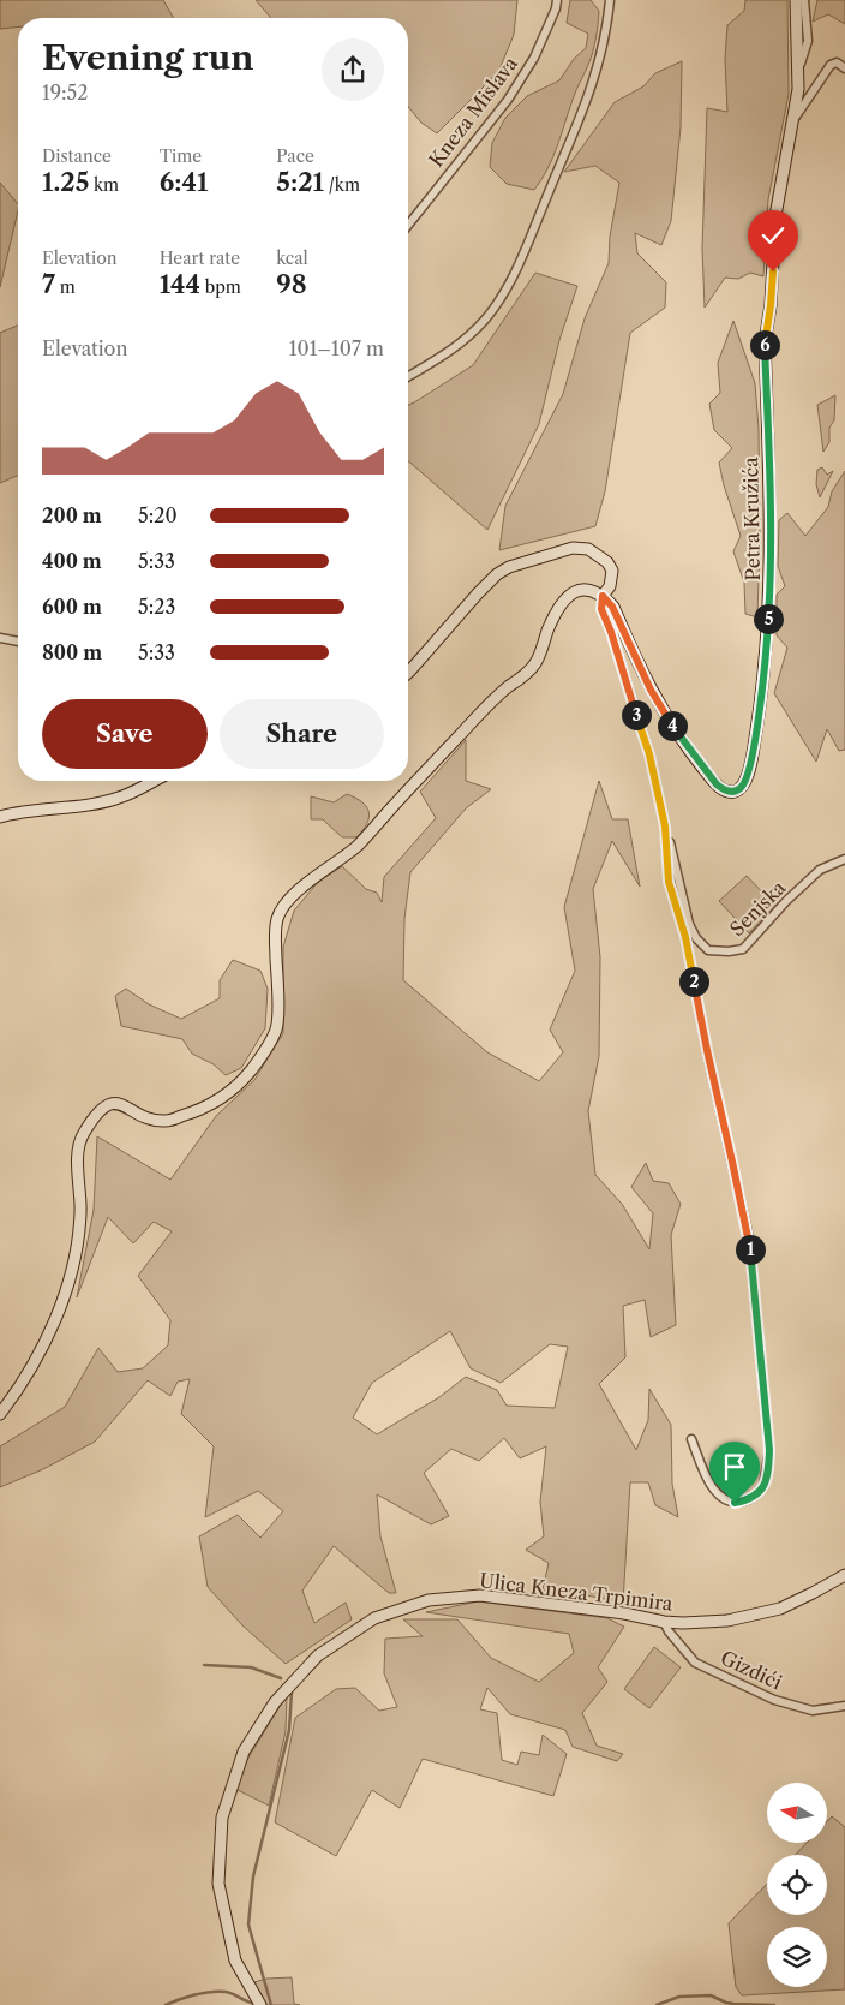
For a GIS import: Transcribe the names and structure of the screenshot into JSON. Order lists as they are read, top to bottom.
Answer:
{
  "streets": {
    "street": [
      "Kneza Mislava",
      "Petra Kružića",
      "Senjska",
      "Ulica Kneza Trpimira",
      "Gizdići"
    ]
  },
  "crossings": [
    ["Ulica Kneza Trpimira", "Gizdići"]
  ],
  "north": "left",
  "page": {
    "heading": ["Evening run", "19:52"],
    "stats": [
      ["Distance", "1.25 km"],
      ["Time", "6:41"],
      ["Pace", "5:21 /km"],
      ["Elevation", "7 m"],
      ["Heart rate", "144 bpm"],
      ["kcal", "98"]
    ],
    "chart": ["Elevation", "101–107 m"],
    "pins": [
      "6",
      "5",
      "3",
      "4",
      "2",
      "1"
    ],
    "list": [
      {
        "name": "200 m",
        "note": "5:20"
      },
      {
        "name": "400 m",
        "note": "5:33"
      },
      {
        "name": "600 m",
        "note": "5:23"
      },
      {
        "name": "800 m",
        "note": "5:33"
      }
    ],
    "buttons": ["Save", "Share"]
  }
}
